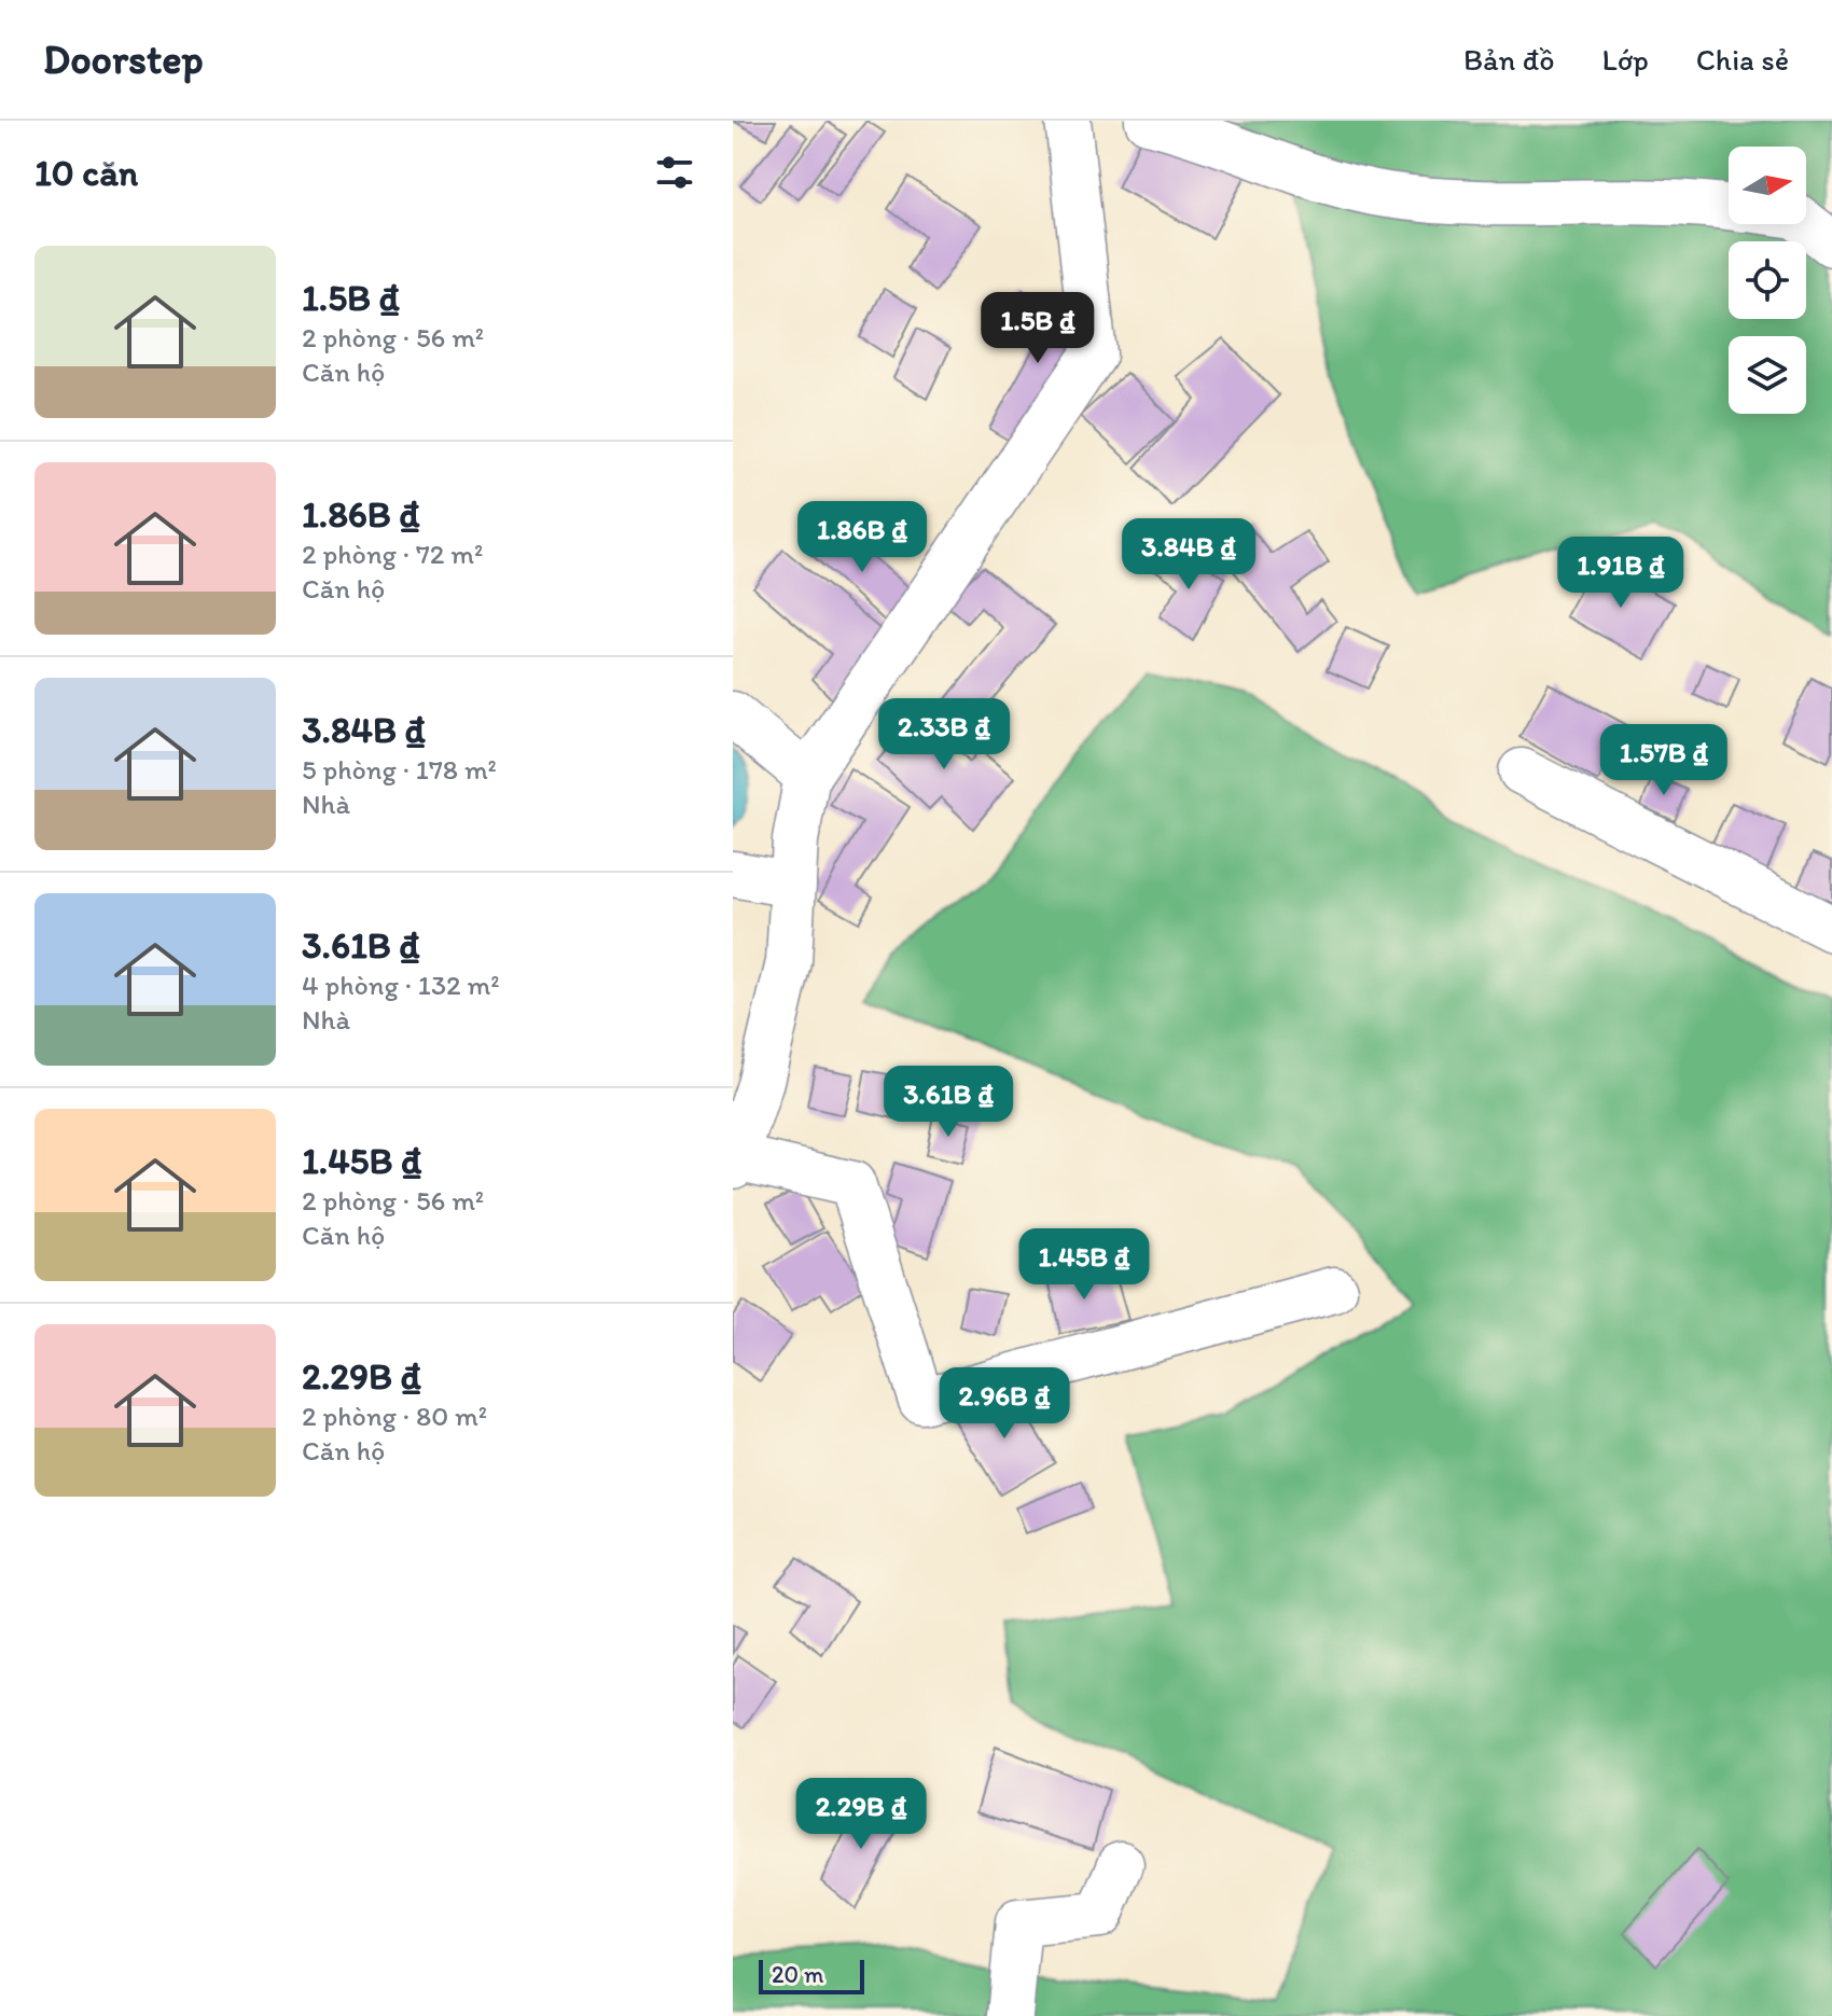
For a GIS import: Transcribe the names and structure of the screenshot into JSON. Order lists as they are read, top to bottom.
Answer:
{
  "scale_bar": "20 m",
  "north": "right",
  "page": {
    "header": "Doorstep",
    "nav": ["Bản đồ", "Lớp", "Chia sẻ"],
    "heading": "10 căn",
    "list": [
      {
        "name": "1.5B ₫",
        "note": "2 phòng · 56 m² · Căn hộ"
      },
      {
        "name": "1.86B ₫",
        "note": "2 phòng · 72 m² · Căn hộ"
      },
      {
        "name": "3.84B ₫",
        "note": "5 phòng · 178 m² · Nhà"
      },
      {
        "name": "3.61B ₫",
        "note": "4 phòng · 132 m² · Nhà"
      },
      {
        "name": "1.45B ₫",
        "note": "2 phòng · 56 m² · Căn hộ"
      },
      {
        "name": "2.29B ₫",
        "note": "2 phòng · 80 m² · Căn hộ"
      }
    ],
    "price": [
      "1.5B ₫",
      "1.86B ₫",
      "3.84B ₫",
      "1.91B ₫",
      "2.33B ₫",
      "1.57B ₫",
      "3.61B ₫",
      "1.45B ₫",
      "2.96B ₫",
      "2.29B ₫"
    ],
    "scale": "20 m"
  }
}
